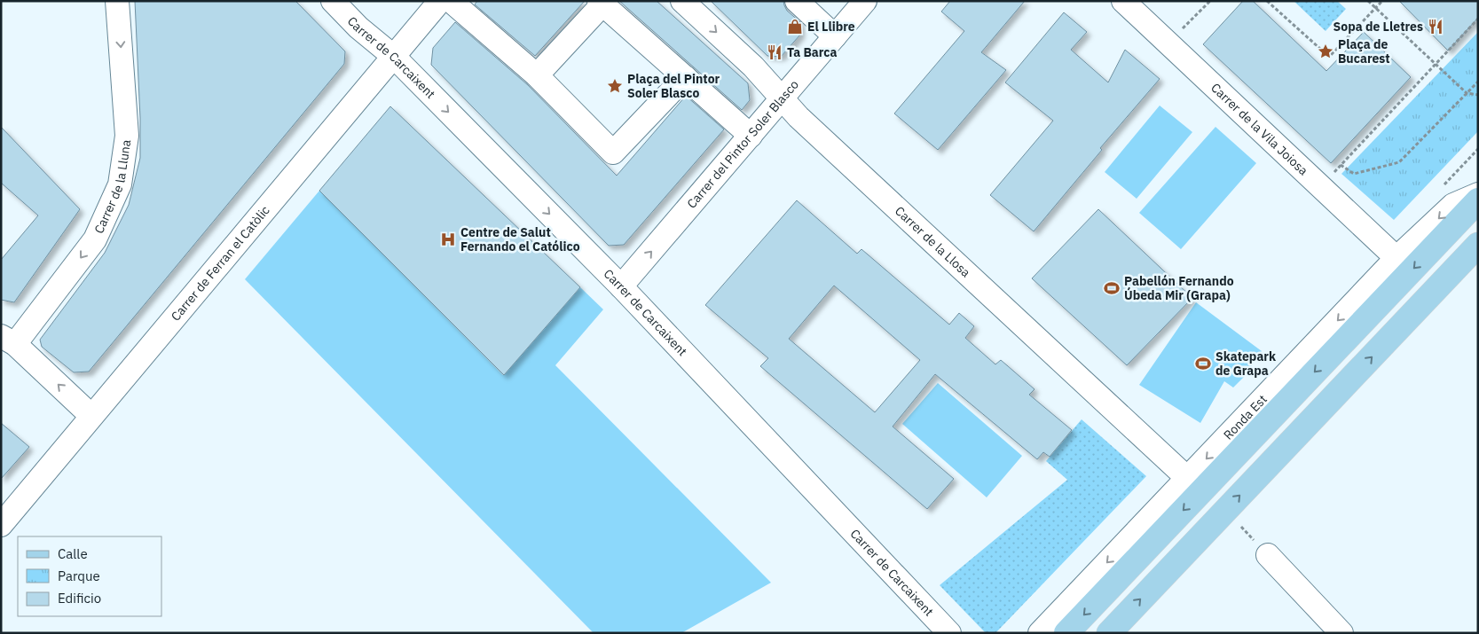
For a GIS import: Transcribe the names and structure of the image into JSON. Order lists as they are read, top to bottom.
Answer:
{
  "streets": {
    "main road": ["Ronda Est"],
    "street": [
      "Carrer de Carcaixent",
      "Carrer de la Vila Joiosa",
      "Carrer del Pintor Soler Blasco",
      "Carrer de la Lluna",
      "Carrer de la Llosa",
      "Carrer de Ferran el Catòlic"
    ]
  },
  "crossings": [
    ["Carrer de Carcaixent", "Carrer del Pintor Soler Blasco"],
    ["Carrer de Carcaixent", "Carrer de Ferran el Catòlic"],
    ["Carrer de la Vila Joiosa", "Ronda Est"],
    ["Carrer del Pintor Soler Blasco", "Carrer de la Llosa"],
    ["Carrer de la Llosa", "Ronda Est"]
  ],
  "one_way": ["Carrer de la Lluna", "Ronda Est"],
  "places": {
    "shop": ["El Llibre"],
    "restaurant": ["Sopa de Lletres", "Ta Barca"],
    "place": ["Plaça de Bucarest", "Plaça del Pintor Soler Blasco"],
    "hospital": ["Centre de Salut Fernando el Católico"],
    "sports": ["Pabellón Fernando Úbeda Mir (Grapa)", "Skatepark de Grapa"]
  },
  "legend": ["Calle", "Parque", "Edificio"]
}
